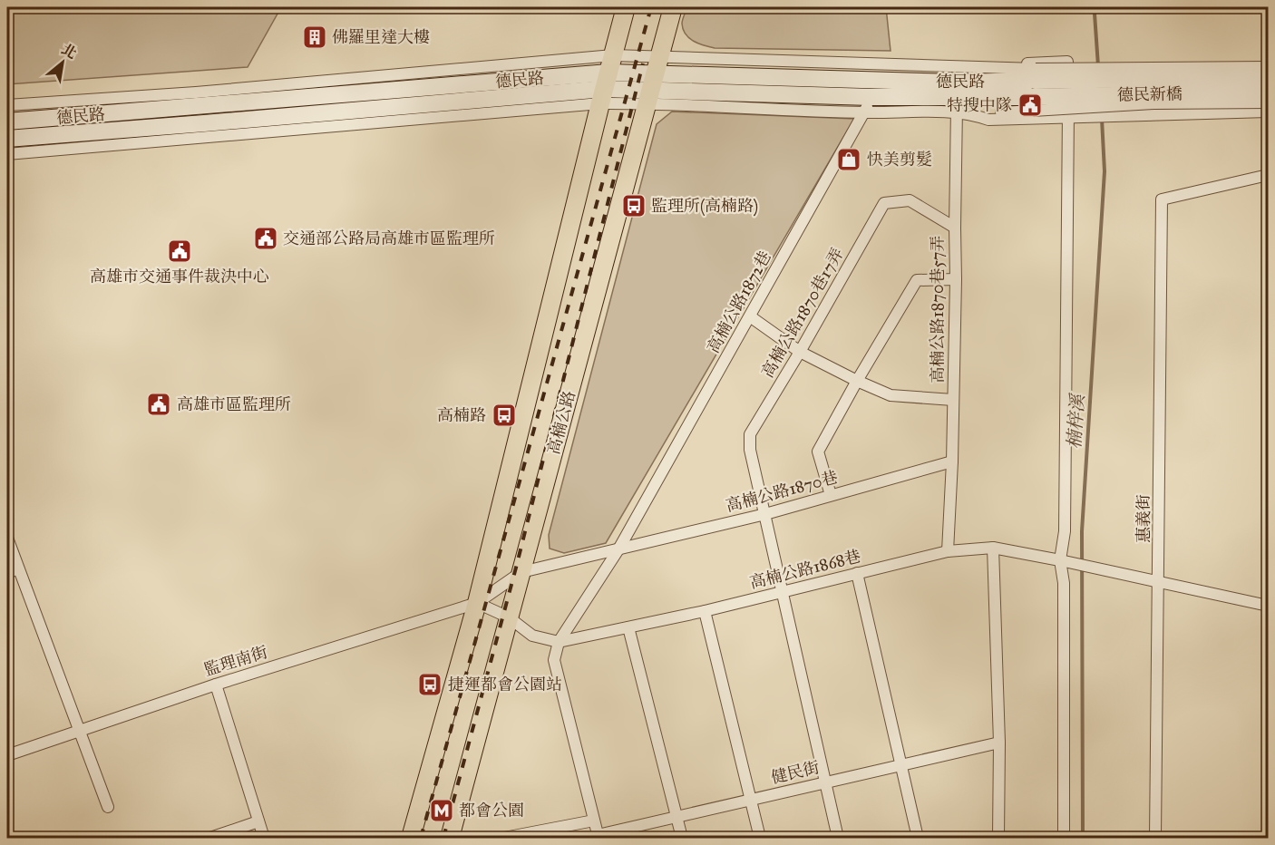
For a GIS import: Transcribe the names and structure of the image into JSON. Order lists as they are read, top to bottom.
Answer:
{
  "streets": {
    "main road": ["高楠公路"],
    "street": [
      "德民路",
      "德民新橋",
      "高楠公路1872巷",
      "高楠公路1870巷57弄",
      "高楠公路1870巷17弄",
      "高楠公路1870巷",
      "惠義街",
      "高楠公路1868巷",
      "監理南街",
      "健民街"
    ]
  },
  "crossings": [
    ["德民路", "德民新橋"],
    ["德民路", "高楠公路1872巷"],
    ["德民路", "高楠公路1870巷57弄"],
    ["德民路", "高楠公路"],
    ["高楠公路1872巷", "高楠公路1870巷"],
    ["高楠公路1872巷", "高楠公路1868巷"],
    ["高楠公路1870巷57弄", "高楠公路1870巷17弄"],
    ["高楠公路1870巷57弄", "高楠公路1870巷"],
    ["高楠公路1870巷57弄", "高楠公路1868巷"],
    ["高楠公路1870巷17弄", "高楠公路1870巷"],
    ["高楠公路1870巷17弄", "高楠公路1868巷"],
    ["高楠公路1870巷17弄", "健民街"],
    ["高楠公路", "高楠公路1870巷"],
    ["高楠公路", "監理南街"],
    ["高楠公路1870巷", "監理南街"],
    ["惠義街", "高楠公路1868巷"]
  ],
  "water": ["楠梓溪"],
  "places": {
    "building": ["佛羅里達大樓"],
    "public building": [
      "特搜中隊",
      "交通部公路局高雄市區監理所",
      "高雄市交通事件裁決中心",
      "高雄市區監理所"
    ],
    "shop": ["快美剪髮"],
    "bus stop": ["監理所(高楠路)", "高楠路", "捷運都會公園站"],
    "metro station": ["都會公園"]
  },
  "north": "top right"
}
